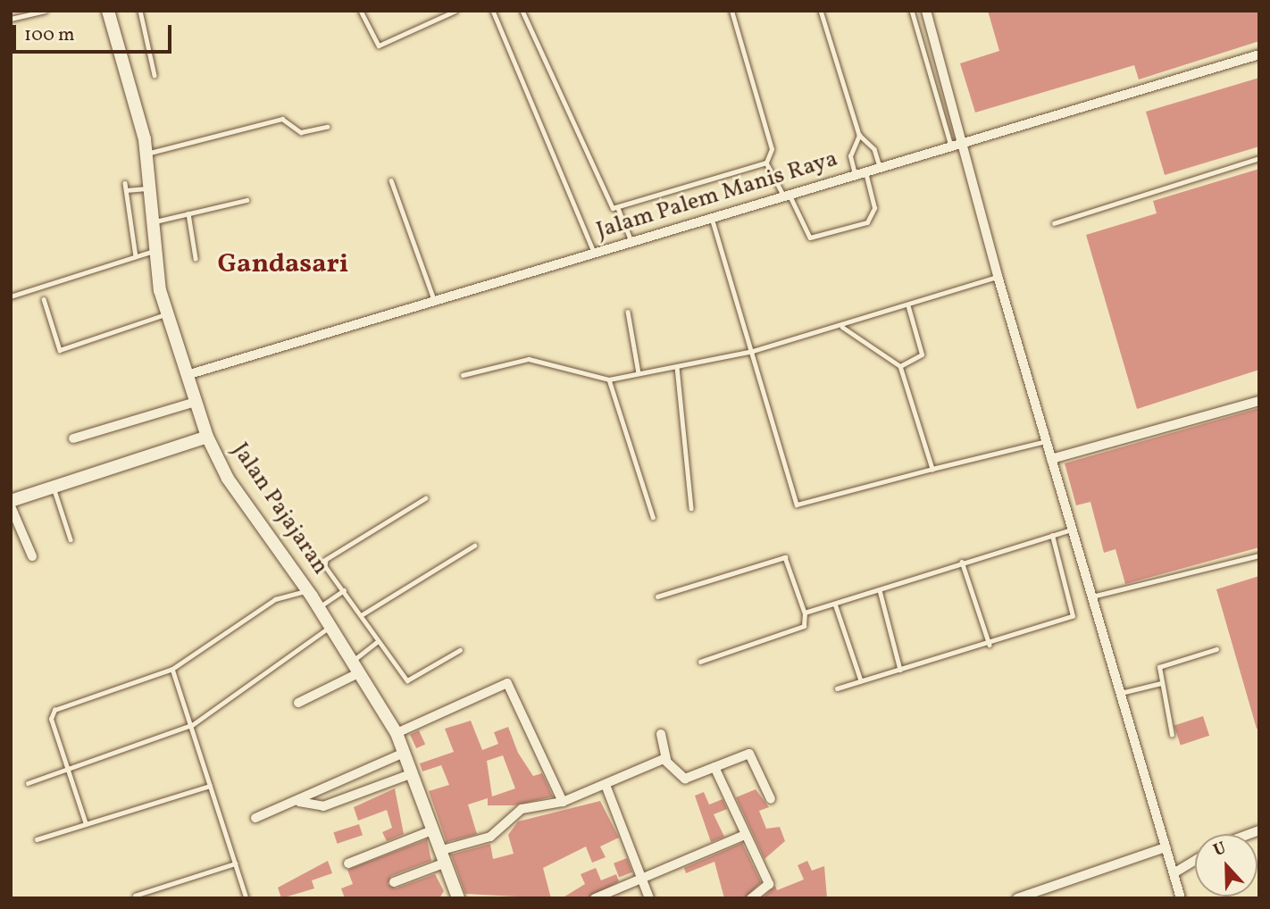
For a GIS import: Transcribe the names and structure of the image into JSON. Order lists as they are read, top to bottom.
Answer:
{
  "streets": {
    "main road": ["Jalan Pajajaran"],
    "street": ["Jalam Palem Manis Raya"]
  },
  "crossings": [
    ["Jalam Palem Manis Raya", "Jalan Pajajaran"]
  ],
  "districts": ["Gandasari"],
  "scale_bar": "100 m",
  "north": "top"
}
